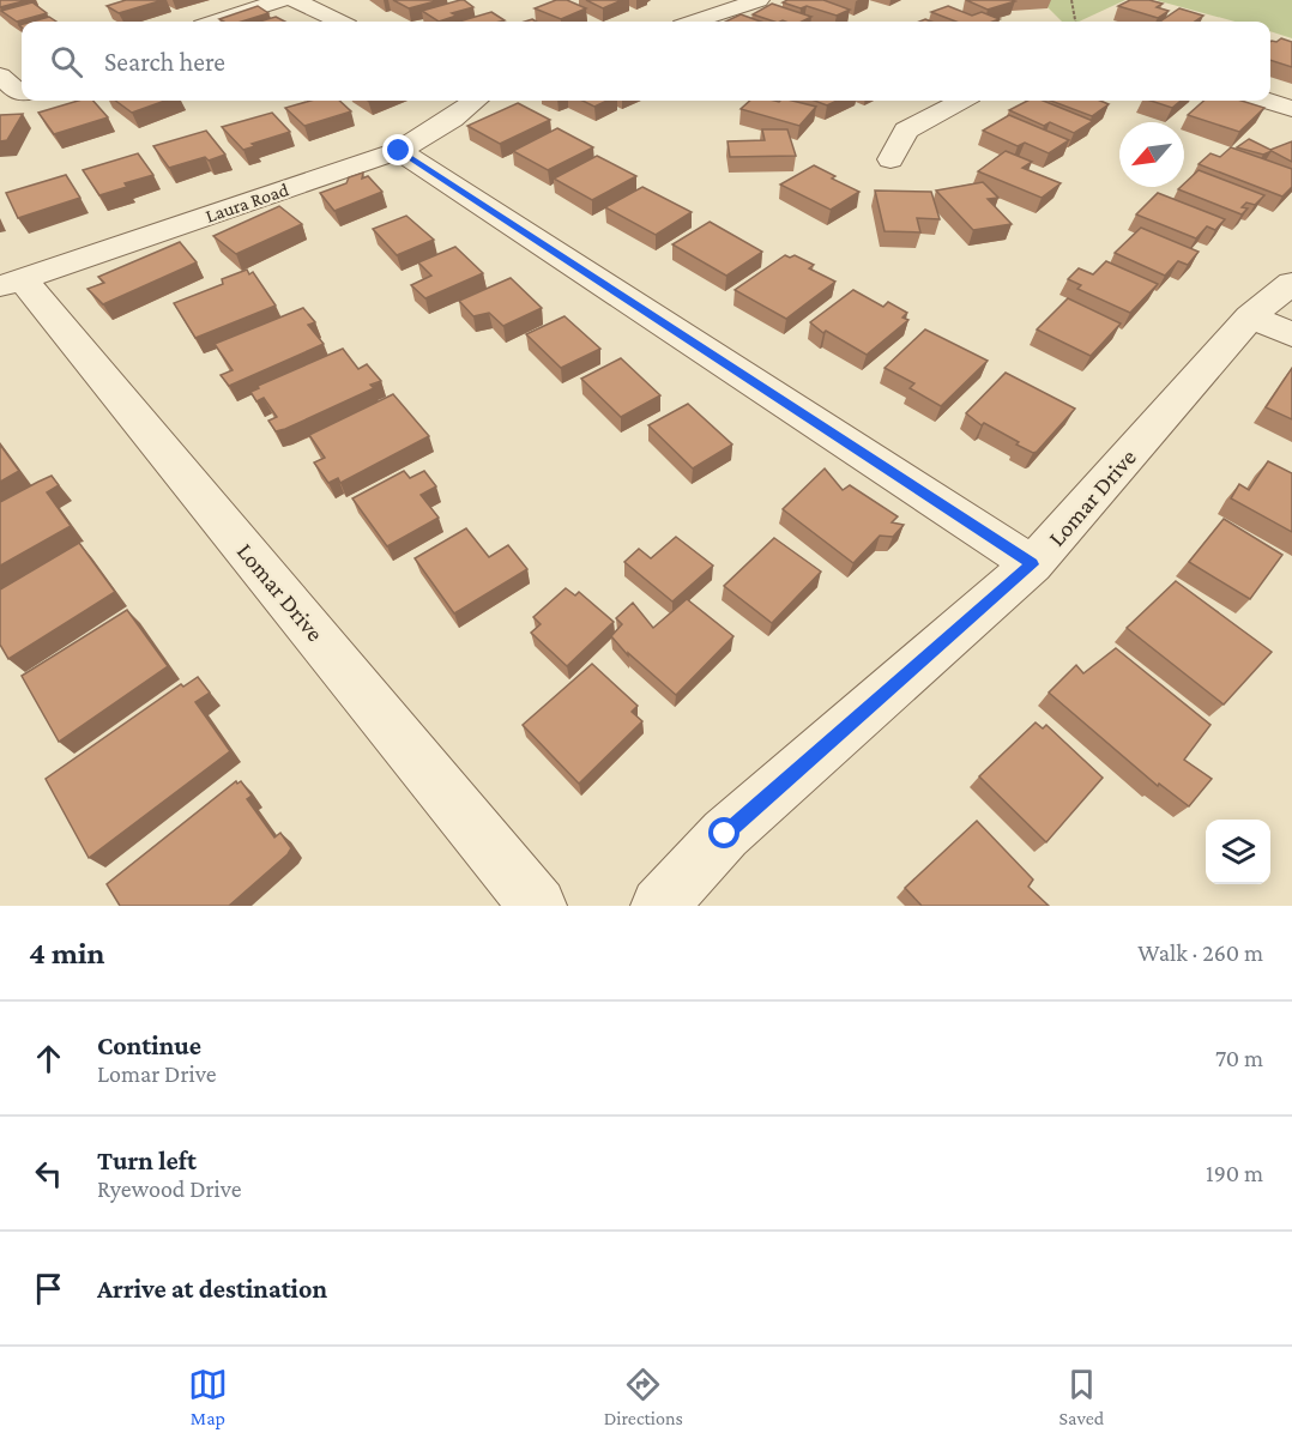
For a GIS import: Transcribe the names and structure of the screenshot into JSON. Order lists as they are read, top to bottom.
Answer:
{
  "streets": {
    "street": ["Laura Road", "Lomar Drive"]
  },
  "crossings": [
    ["Laura Road", "Lomar Drive"]
  ],
  "north": "bottom left",
  "page": {
    "search": "Search here",
    "heading": ["4 min", "Walk · 260 m"],
    "list": [
      ["Continue", "Lomar Drive", "70 m"],
      ["Turn left", "Ryewood Drive", "190 m"],
      "Arrive at destination"
    ],
    "nav": ["Map", "Directions", "Saved"]
  }
}
